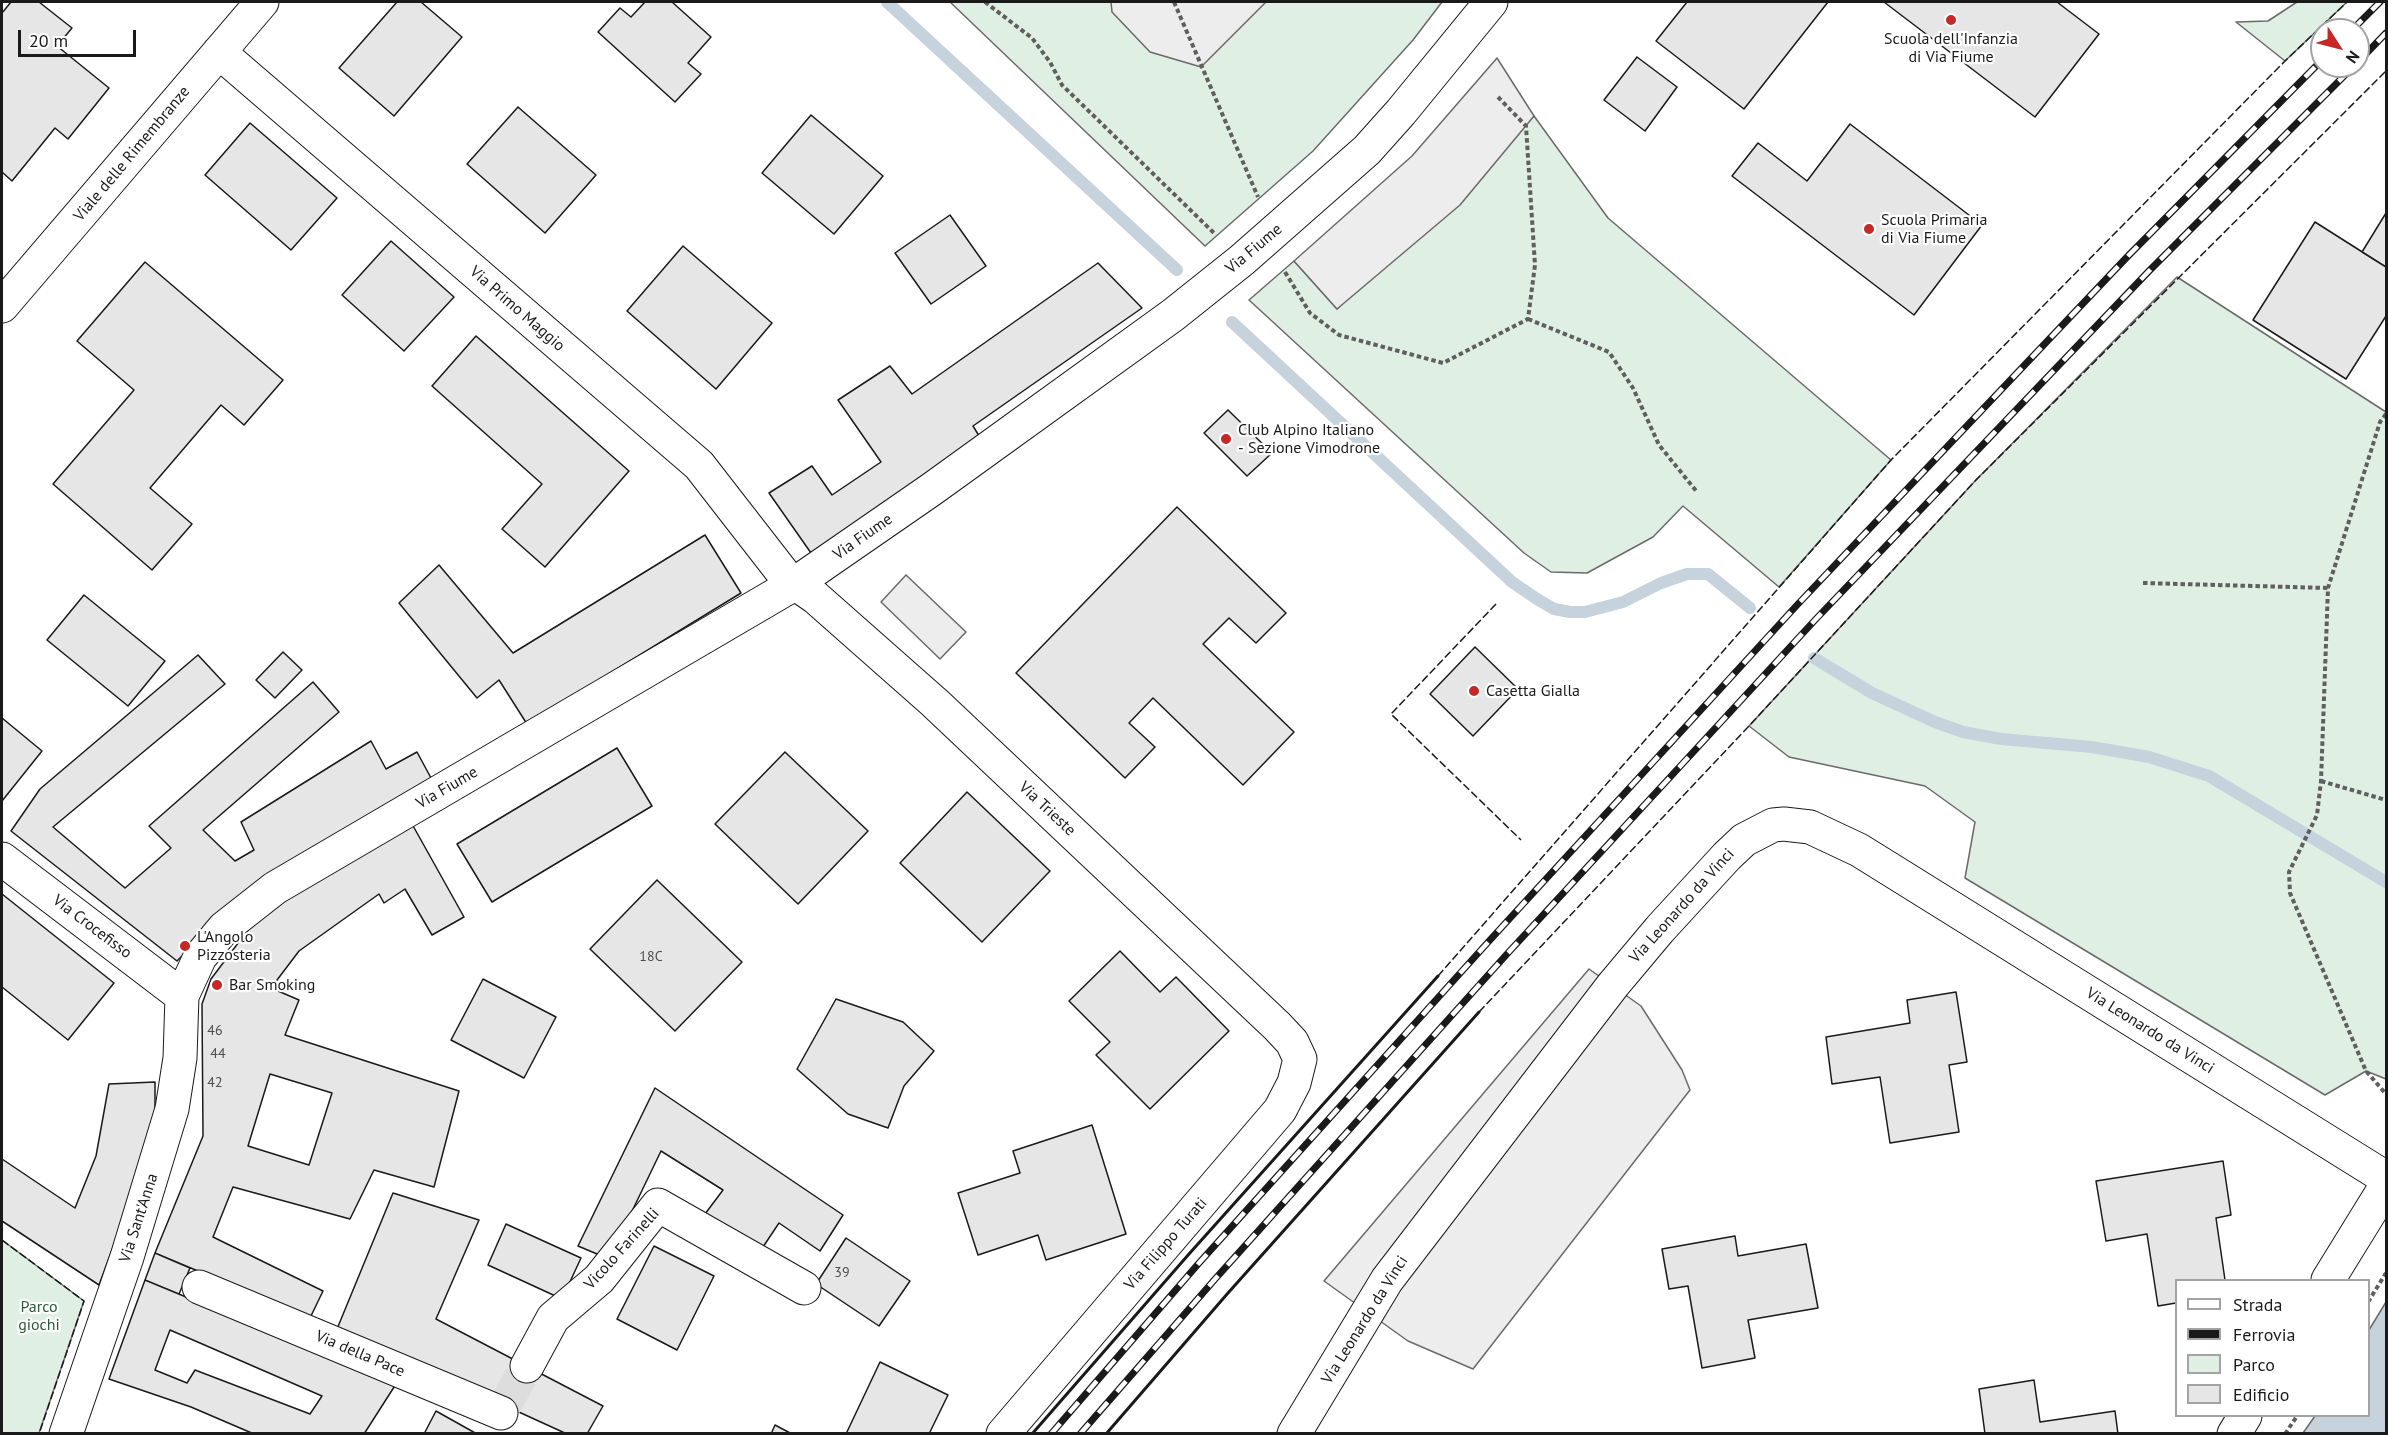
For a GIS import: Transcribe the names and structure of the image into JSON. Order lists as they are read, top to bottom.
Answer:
{
  "streets": {
    "street": [
      "Viale delle Rimembranze",
      "Via Fiume",
      "Via Primo Maggio",
      "Via Trieste",
      "Via Leonardo da Vinci",
      "Via Crocefisso",
      "Via Sant'Anna",
      "Via Filippo Turati",
      "Vicolo Farinelli",
      "Via della Pace"
    ]
  },
  "crossings": [
    ["Viale delle Rimembranze", "Via Primo Maggio"],
    ["Via Fiume", "Via Primo Maggio"],
    ["Via Fiume", "Via Trieste"],
    ["Via Fiume", "Via Crocefisso"],
    ["Via Fiume", "Via Sant'Anna"],
    ["Via Primo Maggio", "Via Trieste"],
    ["Via Trieste", "Via Filippo Turati"],
    ["Via Crocefisso", "Via Sant'Anna"]
  ],
  "parks": ["Parco giochi"],
  "places": [
    "Scuola dell'Infanzia di Via Fiume",
    "Scuola Primaria di Via Fiume",
    "Club Alpino Italiano - Sezione Vimodrone",
    "Casetta Gialla",
    "L'Angolo Pizzosteria",
    "Bar Smoking"
  ],
  "house_numbers": [
    "18C",
    "46",
    "44",
    "42",
    "39"
  ],
  "legend": [
    "Strada",
    "Ferrovia",
    "Parco",
    "Edificio"
  ],
  "scale_bar": "20 m",
  "north": "bottom right"
}
